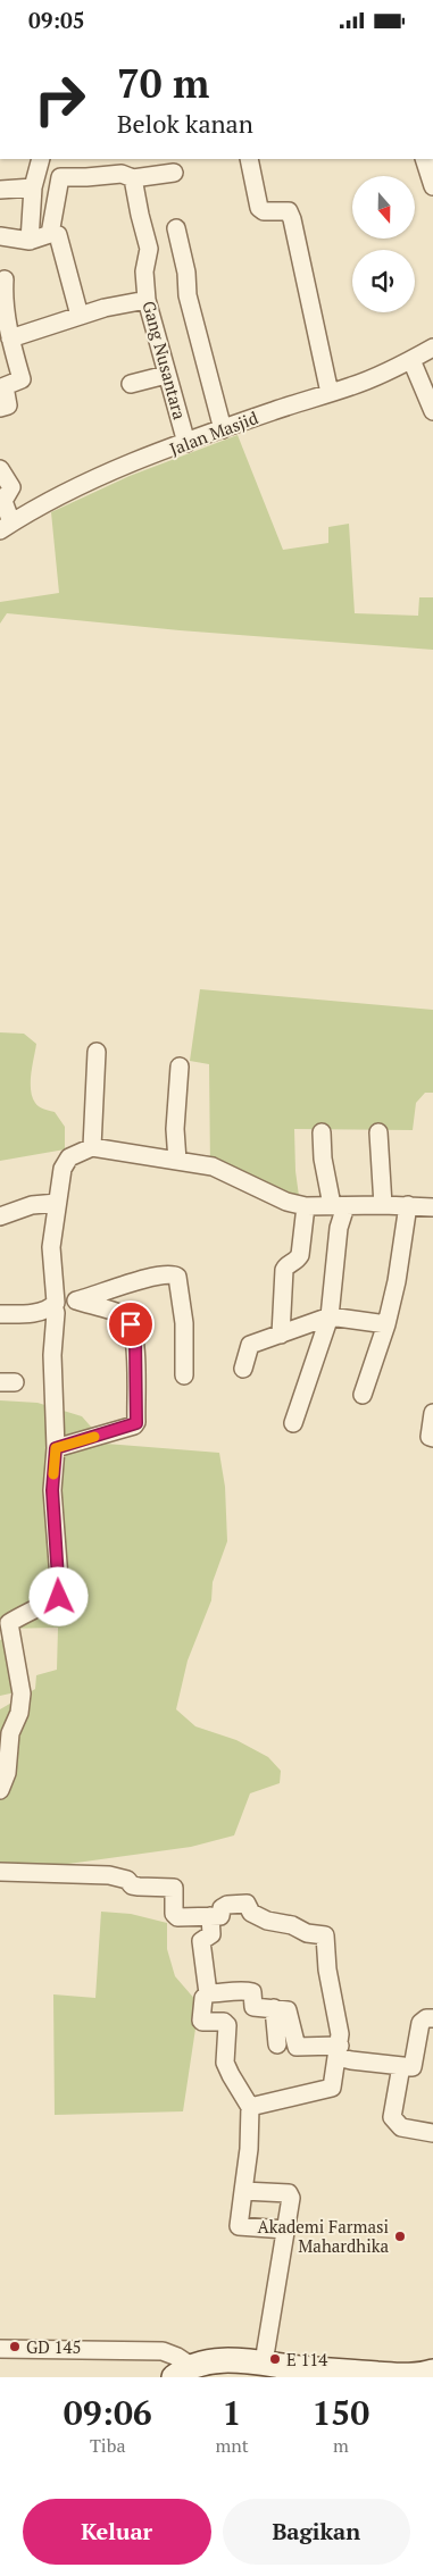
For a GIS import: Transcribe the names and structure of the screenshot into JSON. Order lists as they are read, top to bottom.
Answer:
{
  "streets": {
    "street": ["Gang Nusantara", "Jalan Masjid"]
  },
  "crossings": [
    ["Gang Nusantara", "Jalan Masjid"]
  ],
  "places": ["Akademi Farmasi Mahardhika", "GD 145", "E 114"],
  "north": "bottom",
  "page": {
    "status": "09:05",
    "turn": ["70 m", "Belok kanan"],
    "eta": [
      "09:06",
      "Tiba",
      "1",
      "mnt",
      "150",
      "m"
    ],
    "buttons": ["Keluar", "Bagikan"]
  }
}
